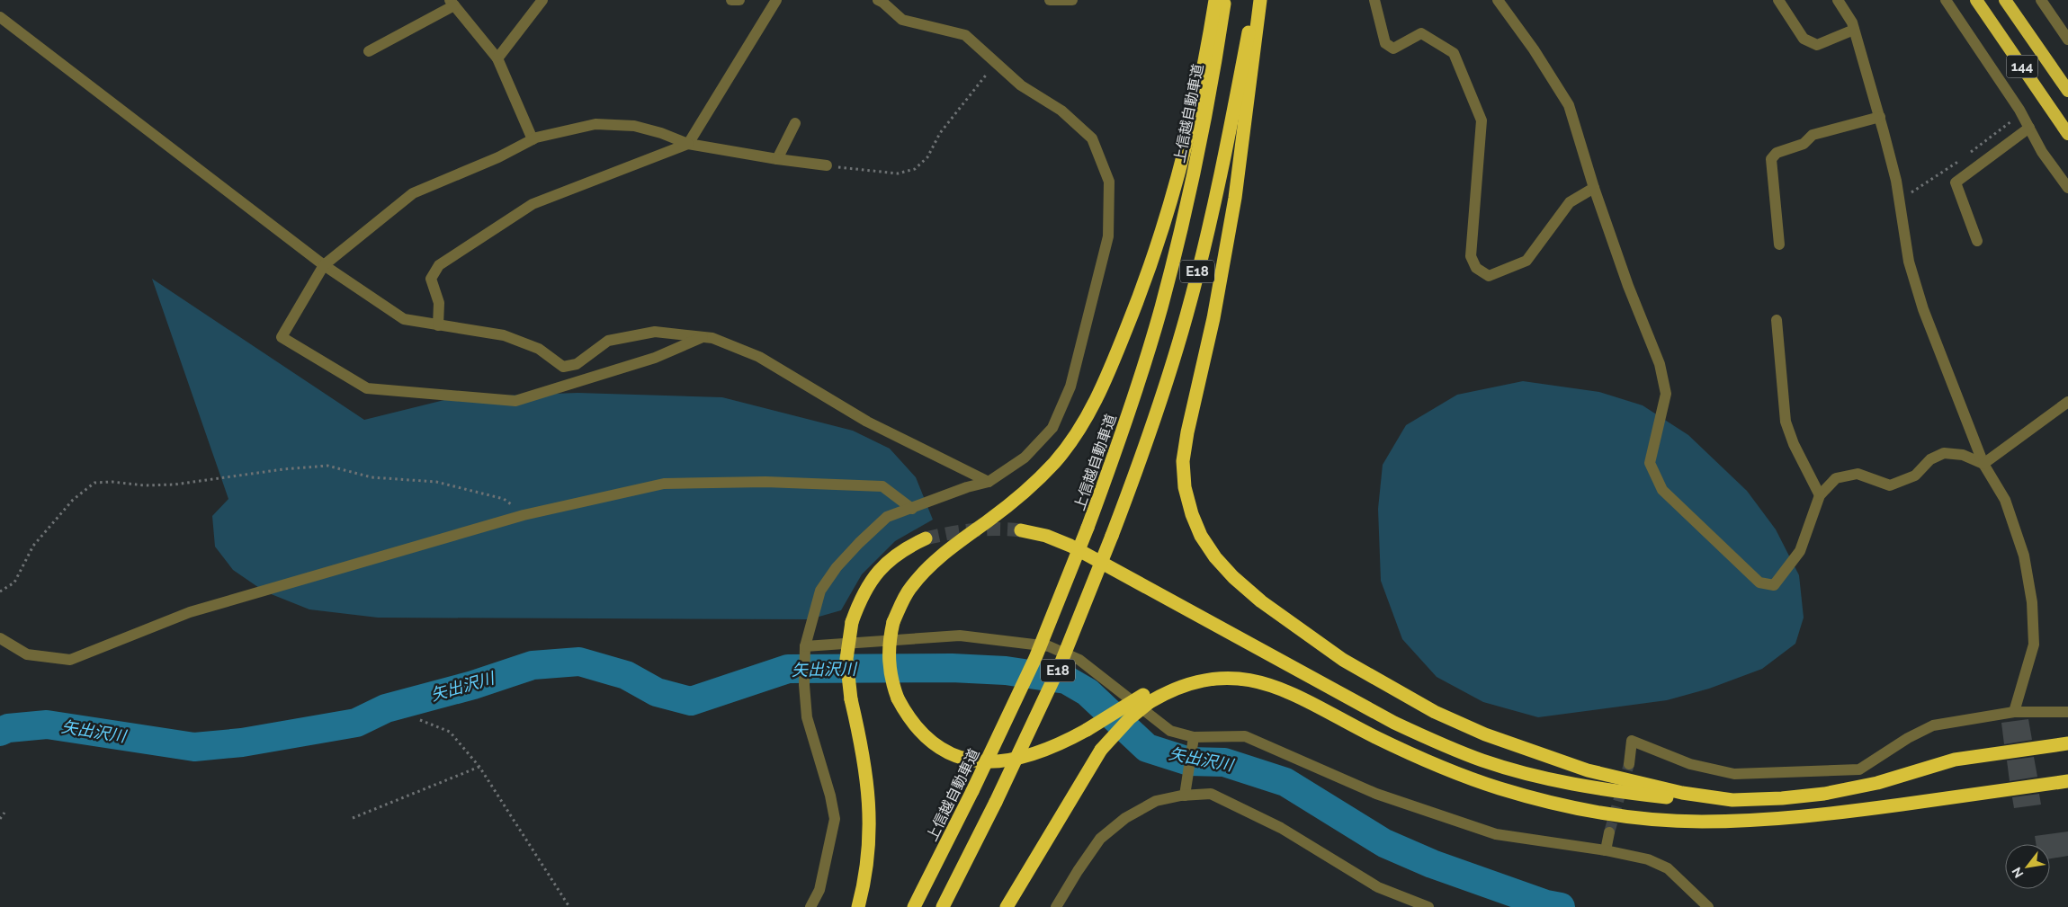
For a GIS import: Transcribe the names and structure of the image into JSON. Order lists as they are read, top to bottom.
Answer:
{
  "streets": {
    "highway": ["144", "上信越自動車道", "E18"]
  },
  "water": ["矢出沢川"],
  "north": "bottom left"
}
